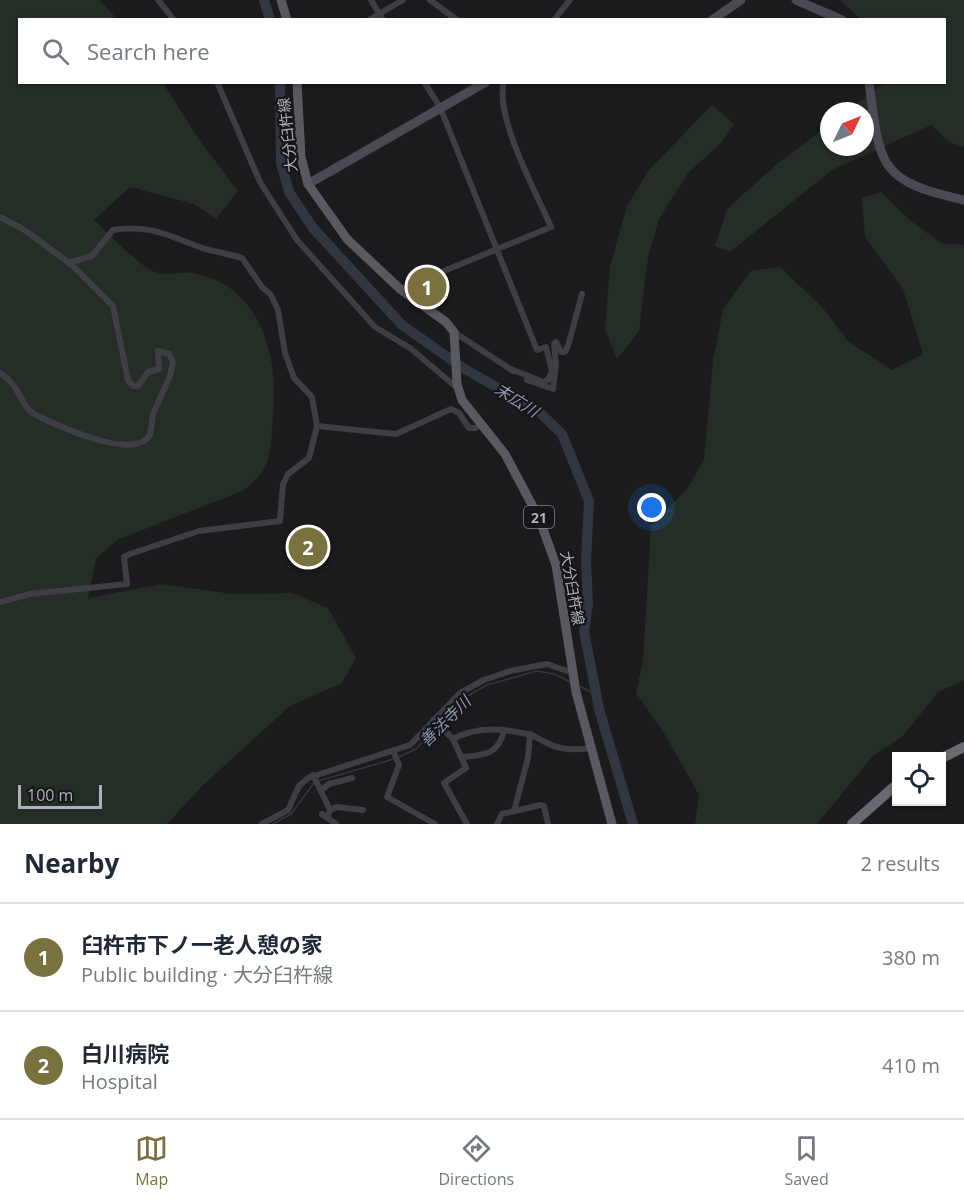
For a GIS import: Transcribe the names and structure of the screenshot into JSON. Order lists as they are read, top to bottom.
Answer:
{
  "streets": {
    "main road": ["大分臼杵線", "21"]
  },
  "crossings": [
    ["大分臼杵線", "21"]
  ],
  "water": ["末広川", "善法寺川"],
  "scale_bar": "100 m",
  "north": "top right",
  "page": {
    "search": "Search here",
    "pins": ["1", "2"],
    "scale": "100 m",
    "heading": ["Nearby", "2 results"],
    "list": [
      {
        "mark": "1",
        "name": "臼杵市下ノ一老人憩の家",
        "note": "Public building · 大分臼杵線",
        "value": "380 m"
      },
      {
        "mark": "2",
        "name": "白川病院",
        "note": "Hospital",
        "value": "410 m"
      }
    ],
    "nav": ["Map", "Directions", "Saved"]
  }
}
